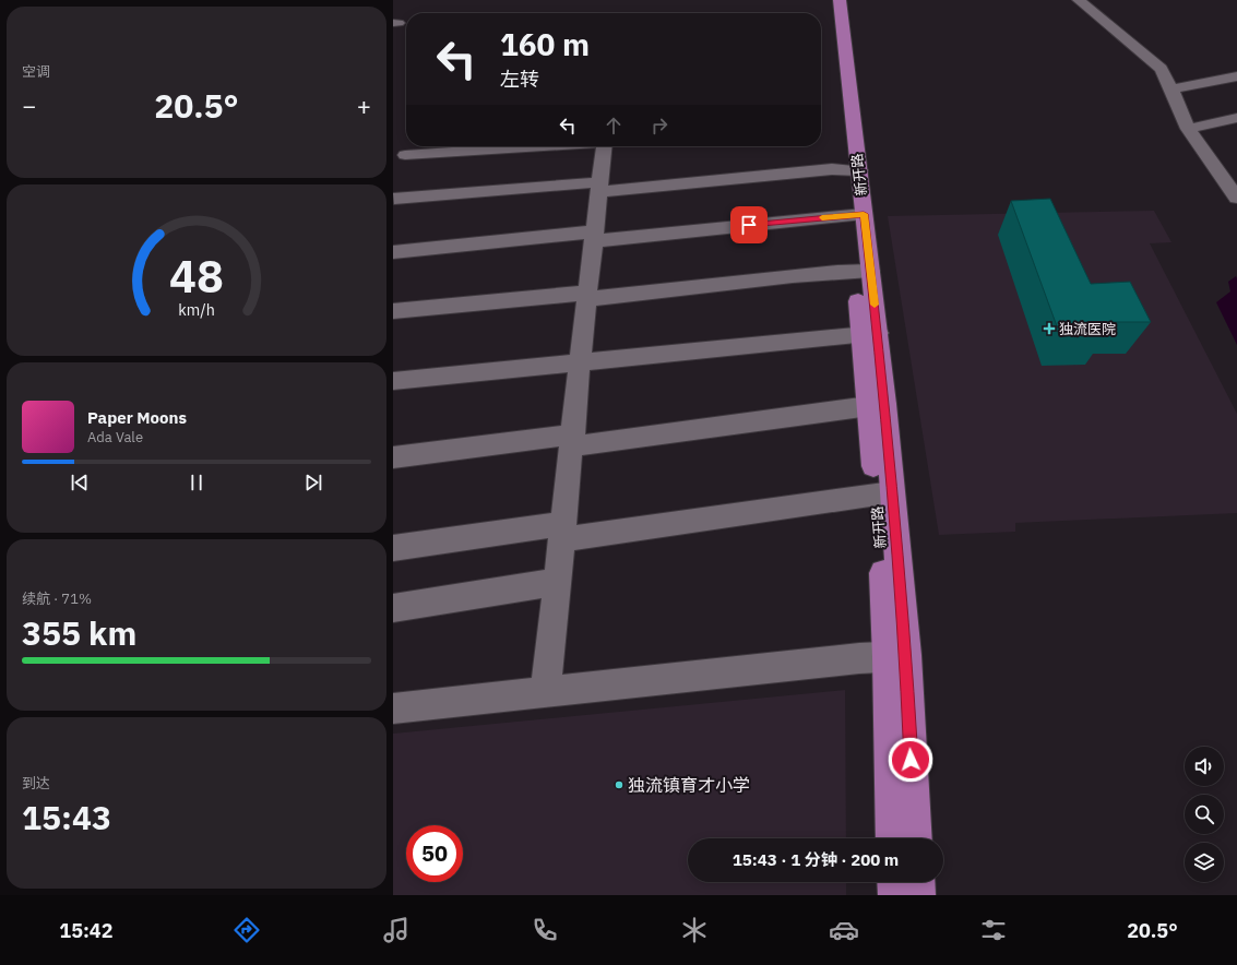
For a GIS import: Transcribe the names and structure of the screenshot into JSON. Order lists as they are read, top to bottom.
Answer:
{
  "streets": {
    "main road": ["新开路"]
  },
  "places": {
    "health": ["独流医院"],
    "other": ["独流镇育才小学"]
  },
  "page": {
    "tile": [
      "空调",
      ["续航 · 71%", "355 km"],
      ["到达", "15:43"]
    ],
    "turn": ["160 m", "左转"],
    "heat": ["−", "20.5°", "+"],
    "song": ["Paper Moons", "Ada Vale"],
    "limit": "50",
    "trip": "15:43 · 1 分钟 · 200 m",
    "tabs": ["15:42", "20.5°"],
    "gauge": ["48", "km/h"]
  }
}
